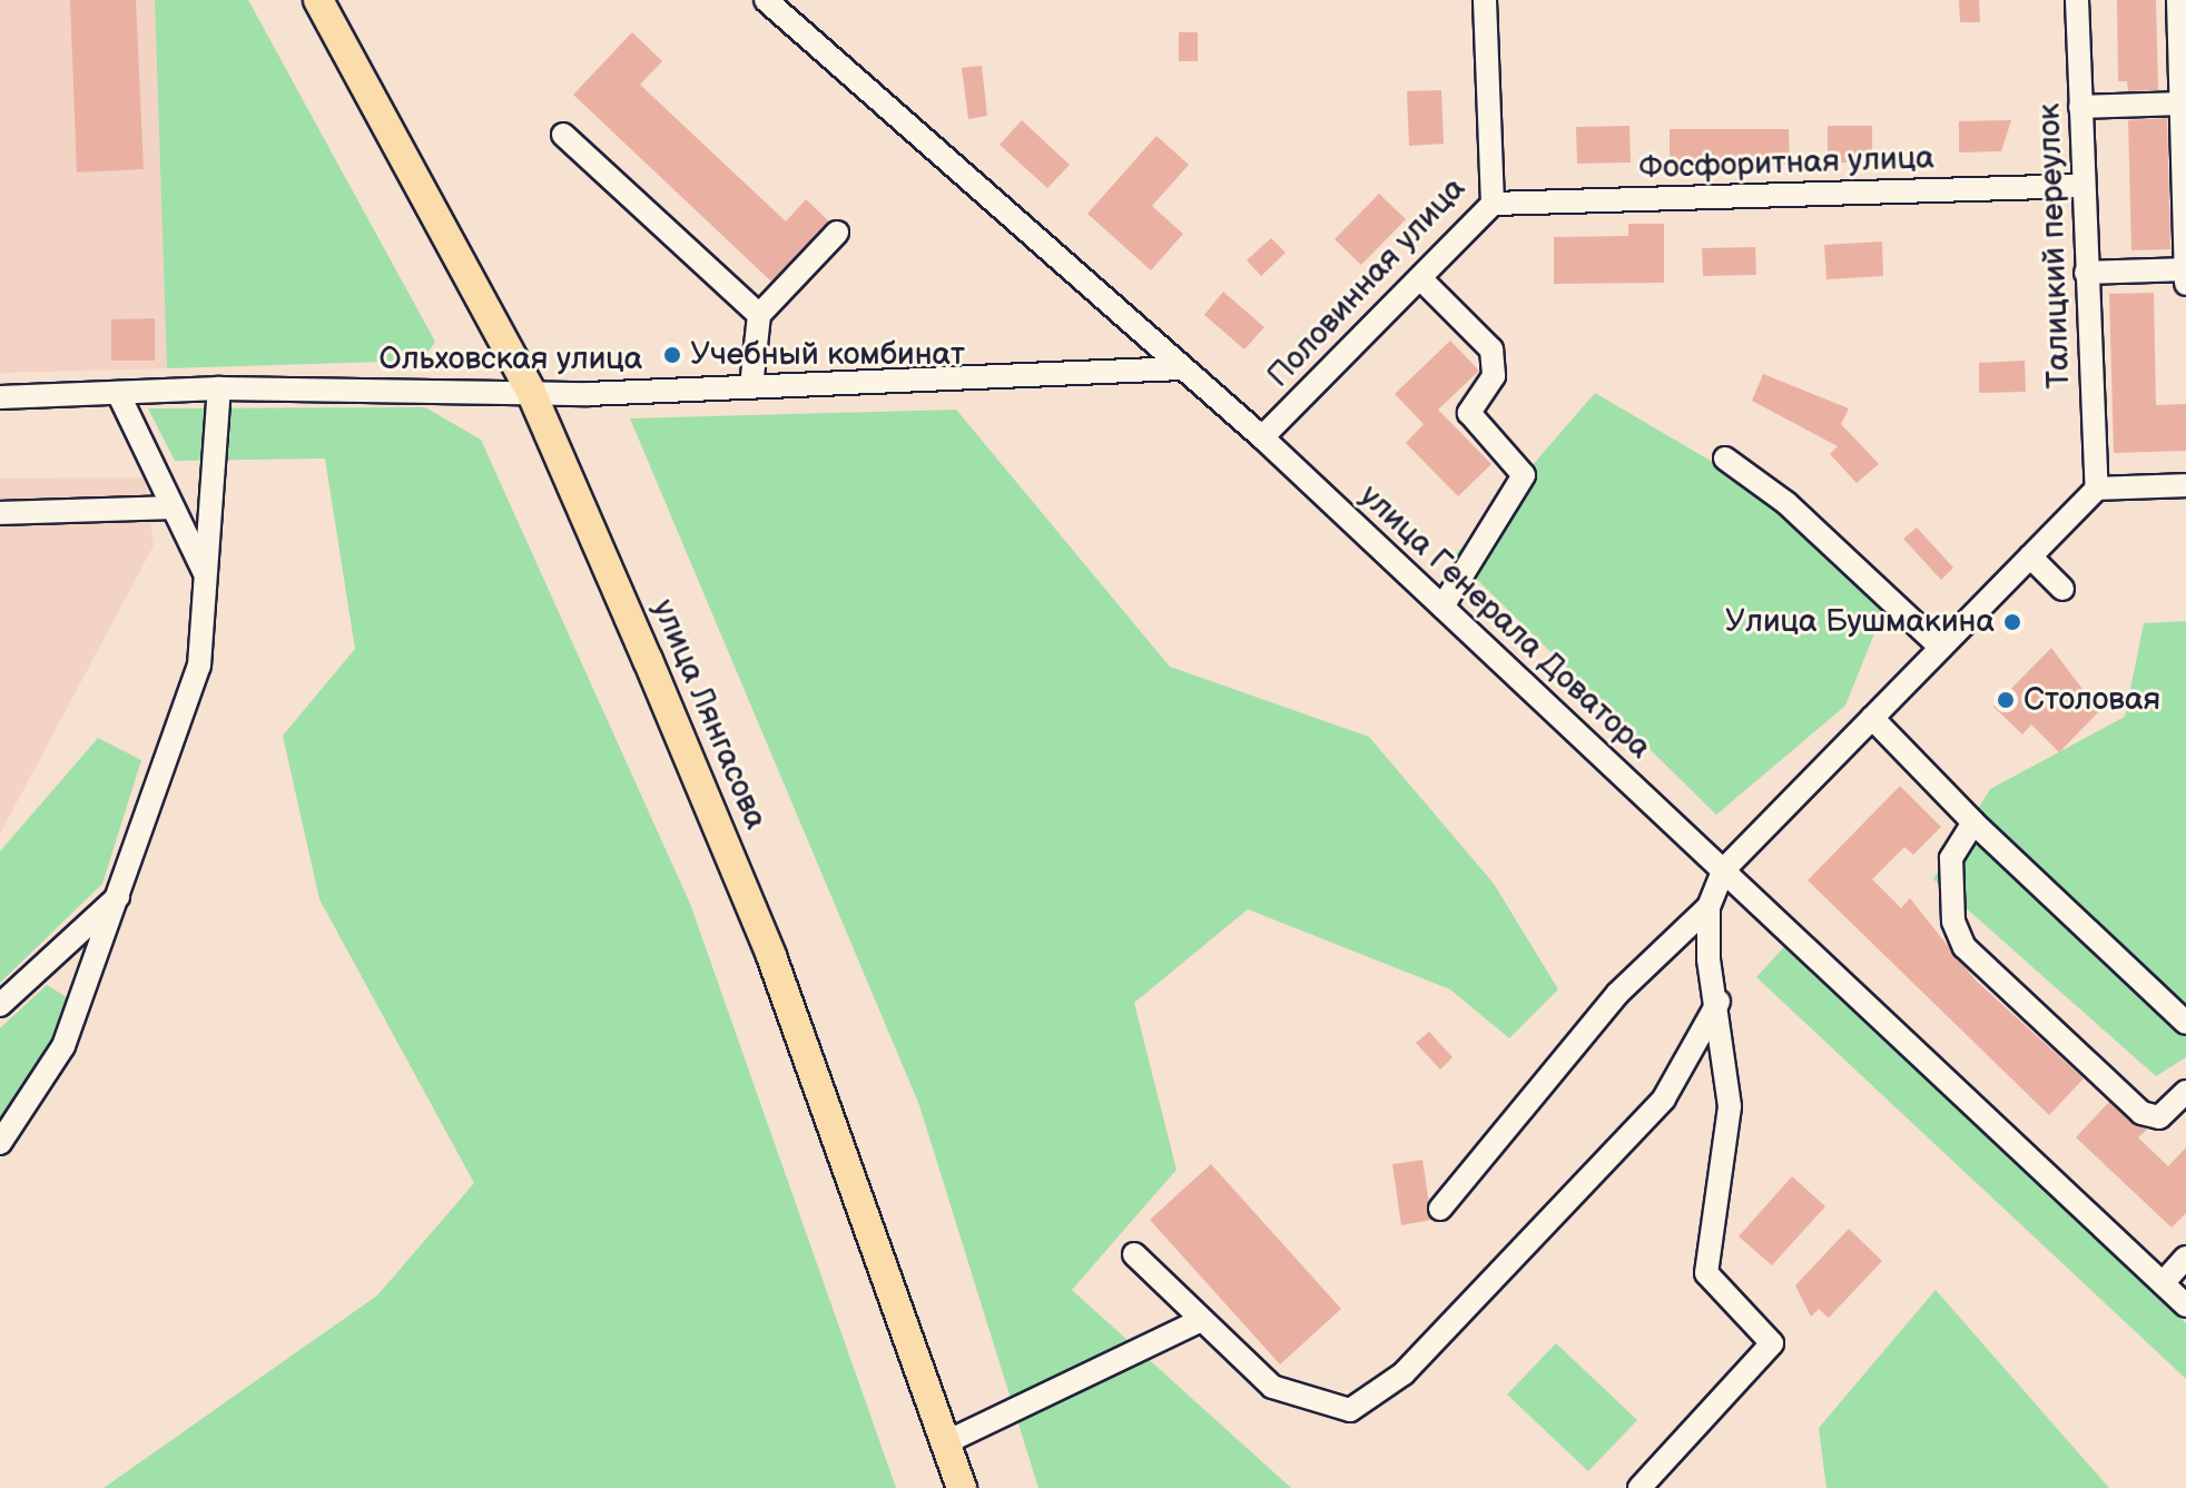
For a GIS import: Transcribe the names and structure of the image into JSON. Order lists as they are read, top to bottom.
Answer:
{
  "streets": {
    "main road": ["улица Лянгасова"],
    "street": [
      "Фосфоритная улица",
      "Талицкий переулок",
      "Половинная улица",
      "Ольховская улица",
      "улица Генерала Доватора"
    ]
  },
  "crossings": [
    ["Фосфоритная улица", "Талицкий переулок"],
    ["Фосфоритная улица", "Половинная улица"],
    ["Половинная улица", "улица Генерала Доватора"],
    ["Ольховская улица", "улица Генерала Доватора"],
    ["Ольховская улица", "улица Лянгасова"]
  ],
  "places": ["Учебный комбинат", "Улица Бушмакина", "Столовая"]
}
